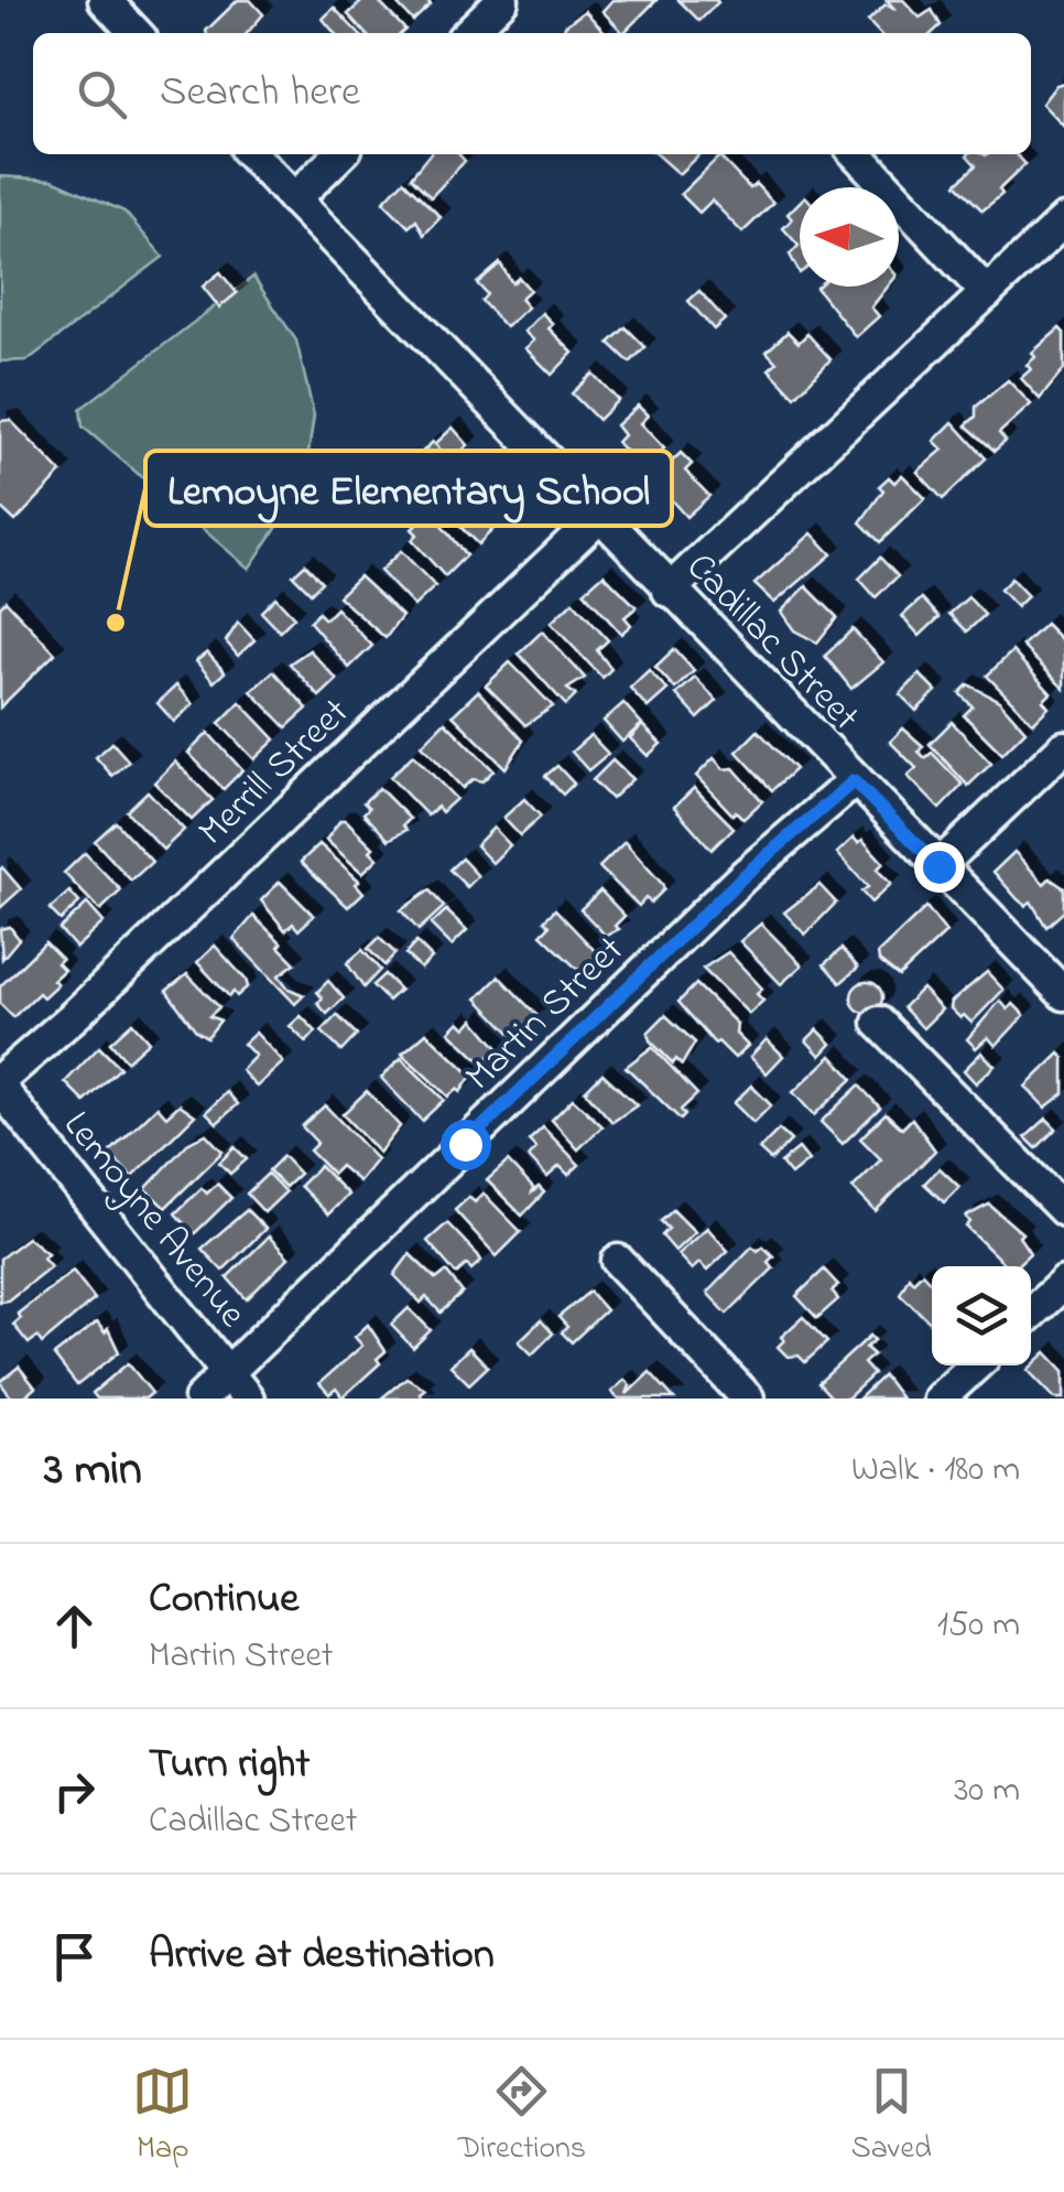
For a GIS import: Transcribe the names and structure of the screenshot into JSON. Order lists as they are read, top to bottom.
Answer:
{
  "streets": {
    "street": [
      "Cadillac Street",
      "Merrill Street",
      "Martin Street",
      "Lemoyne Avenue"
    ]
  },
  "crossings": [
    ["Cadillac Street", "Merrill Street"],
    ["Cadillac Street", "Martin Street"],
    ["Merrill Street", "Lemoyne Avenue"],
    ["Martin Street", "Lemoyne Avenue"]
  ],
  "places": ["Lemoyne Elementary School"],
  "north": "left",
  "page": {
    "search": "Search here",
    "heading": ["3 min", "Walk · 180 m"],
    "list": [
      ["Continue", "Martin Street", "150 m"],
      ["Turn right", "Cadillac Street", "30 m"],
      "Arrive at destination"
    ],
    "nav": ["Map", "Directions", "Saved"]
  }
}
